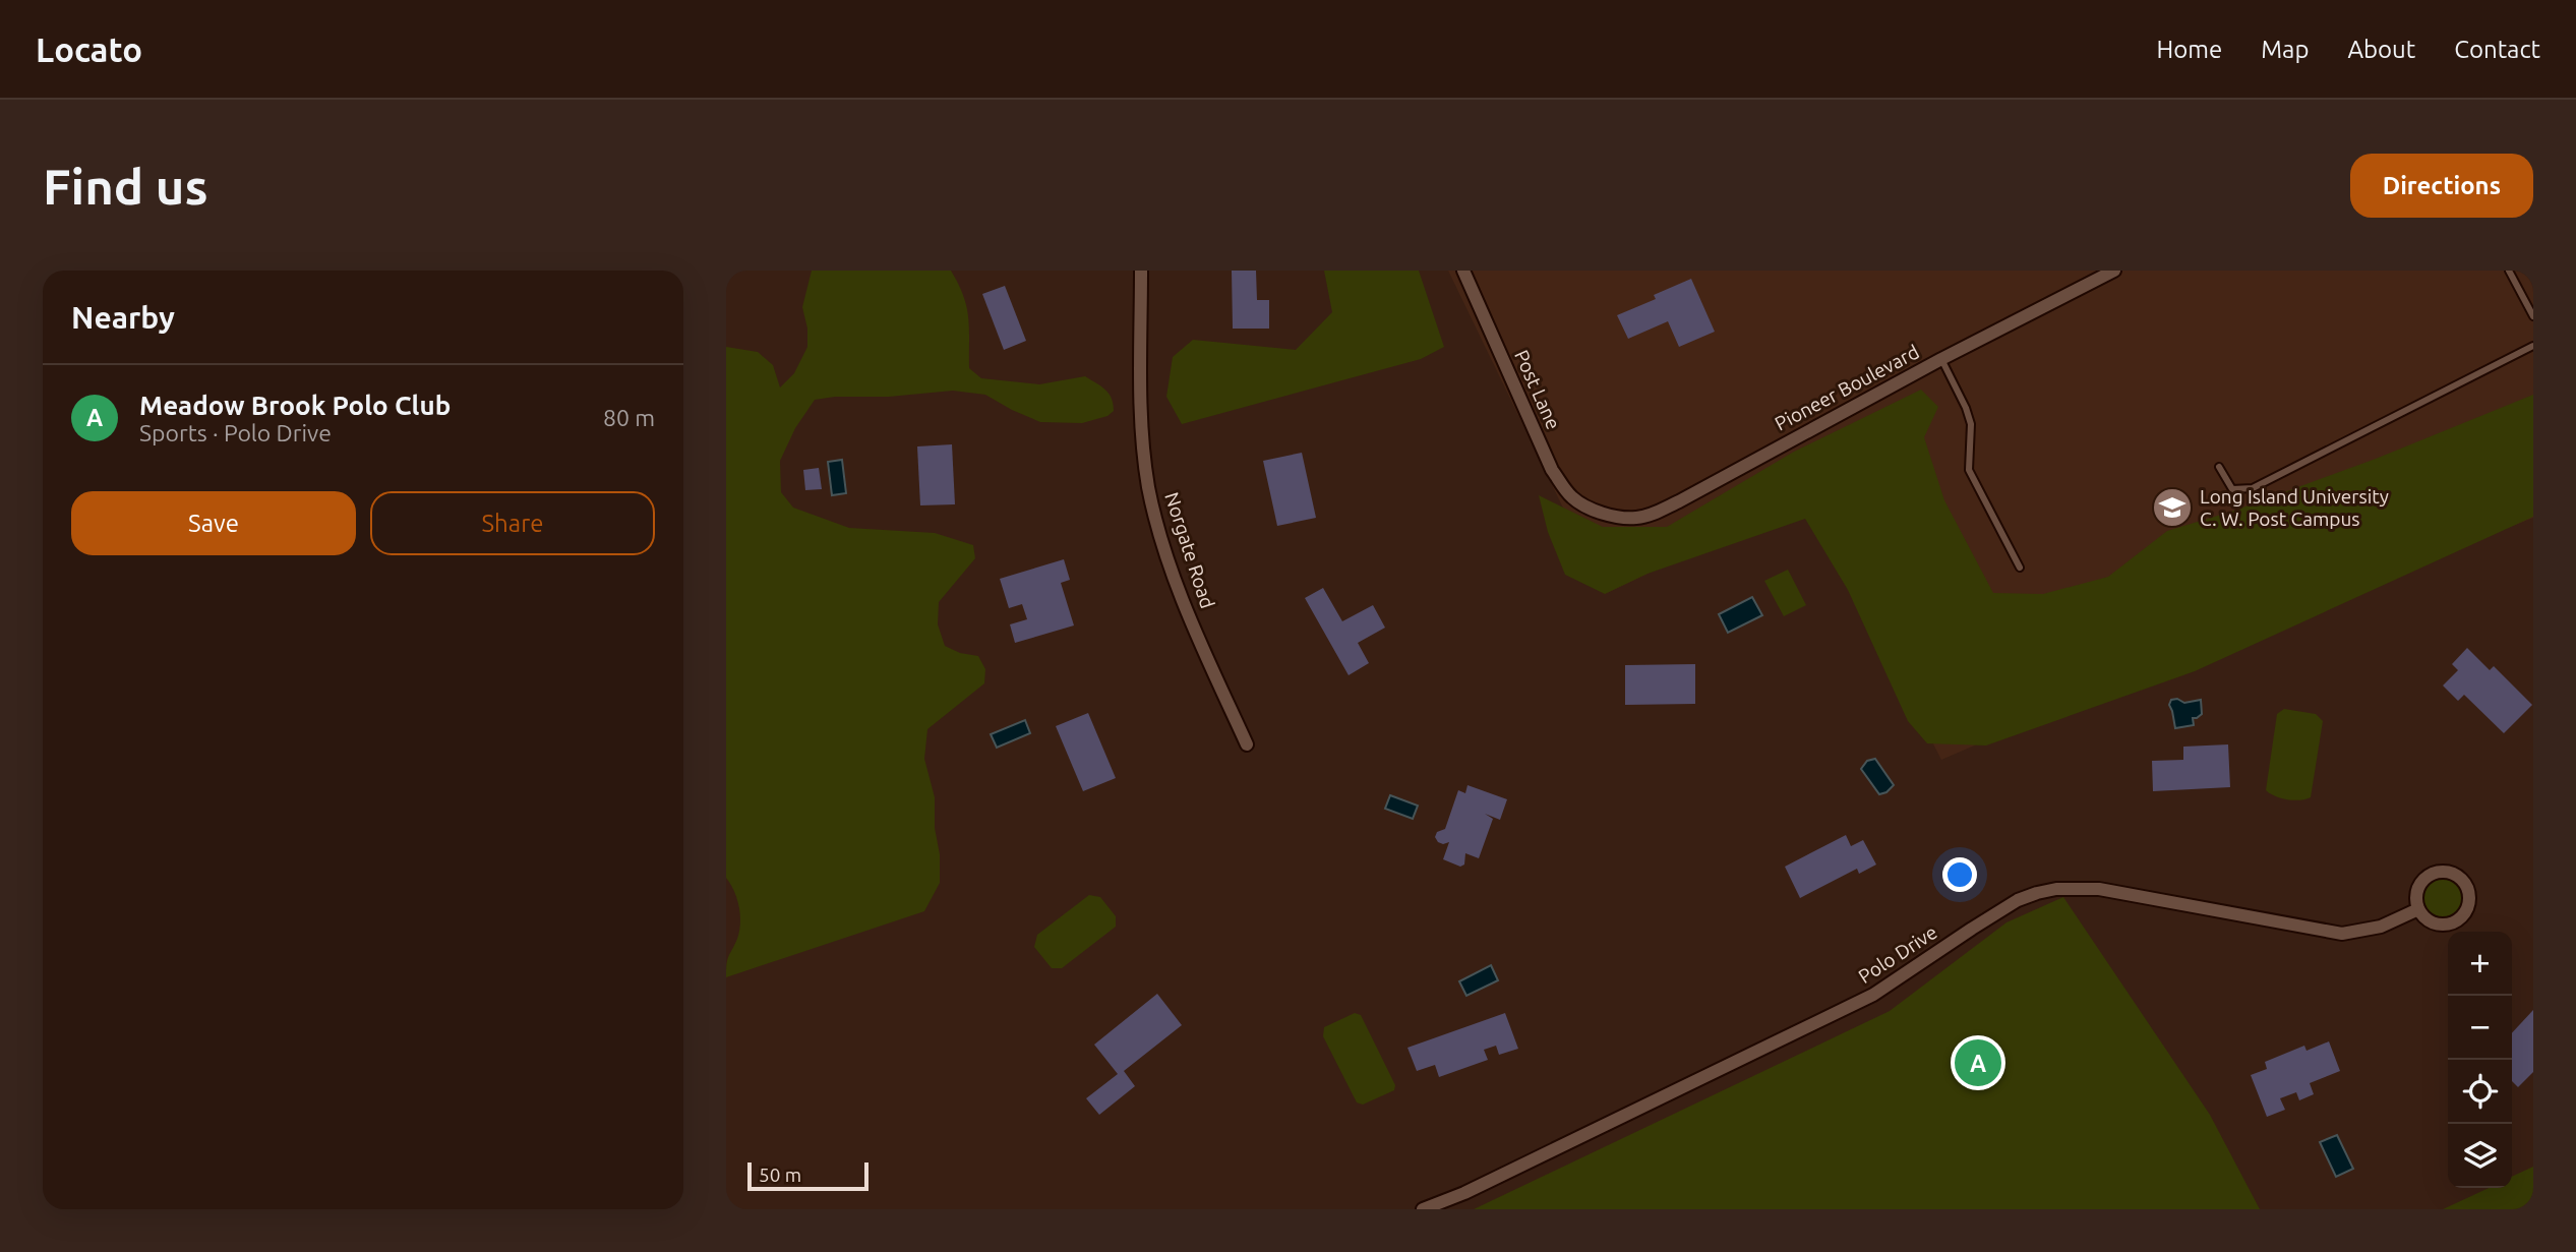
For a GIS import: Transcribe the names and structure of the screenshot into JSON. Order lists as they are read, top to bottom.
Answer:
{
  "streets": {
    "street": [
      "Pioneer Boulevard",
      "Post Lane",
      "Norgate Road",
      "Polo Drive"
    ]
  },
  "crossings": [
    ["Pioneer Boulevard", "Post Lane"]
  ],
  "places": {
    "school or university": ["Long Island University C. W. Post Campus"]
  },
  "scale_bar": "50 m",
  "page": {
    "header": "Locato",
    "nav": [
      "Home",
      "Map",
      "About",
      "Contact"
    ],
    "buttons": [
      "Directions",
      ["Save", "Share"]
    ],
    "title": "Find us",
    "heading": "Nearby",
    "list": [
      {
        "mark": "A",
        "name": "Meadow Brook Polo Club",
        "note": "Sports · Polo Drive",
        "value": "80 m"
      }
    ],
    "map_buttons": ["+", "−"],
    "pins": "A",
    "scale": "50 m"
  }
}
